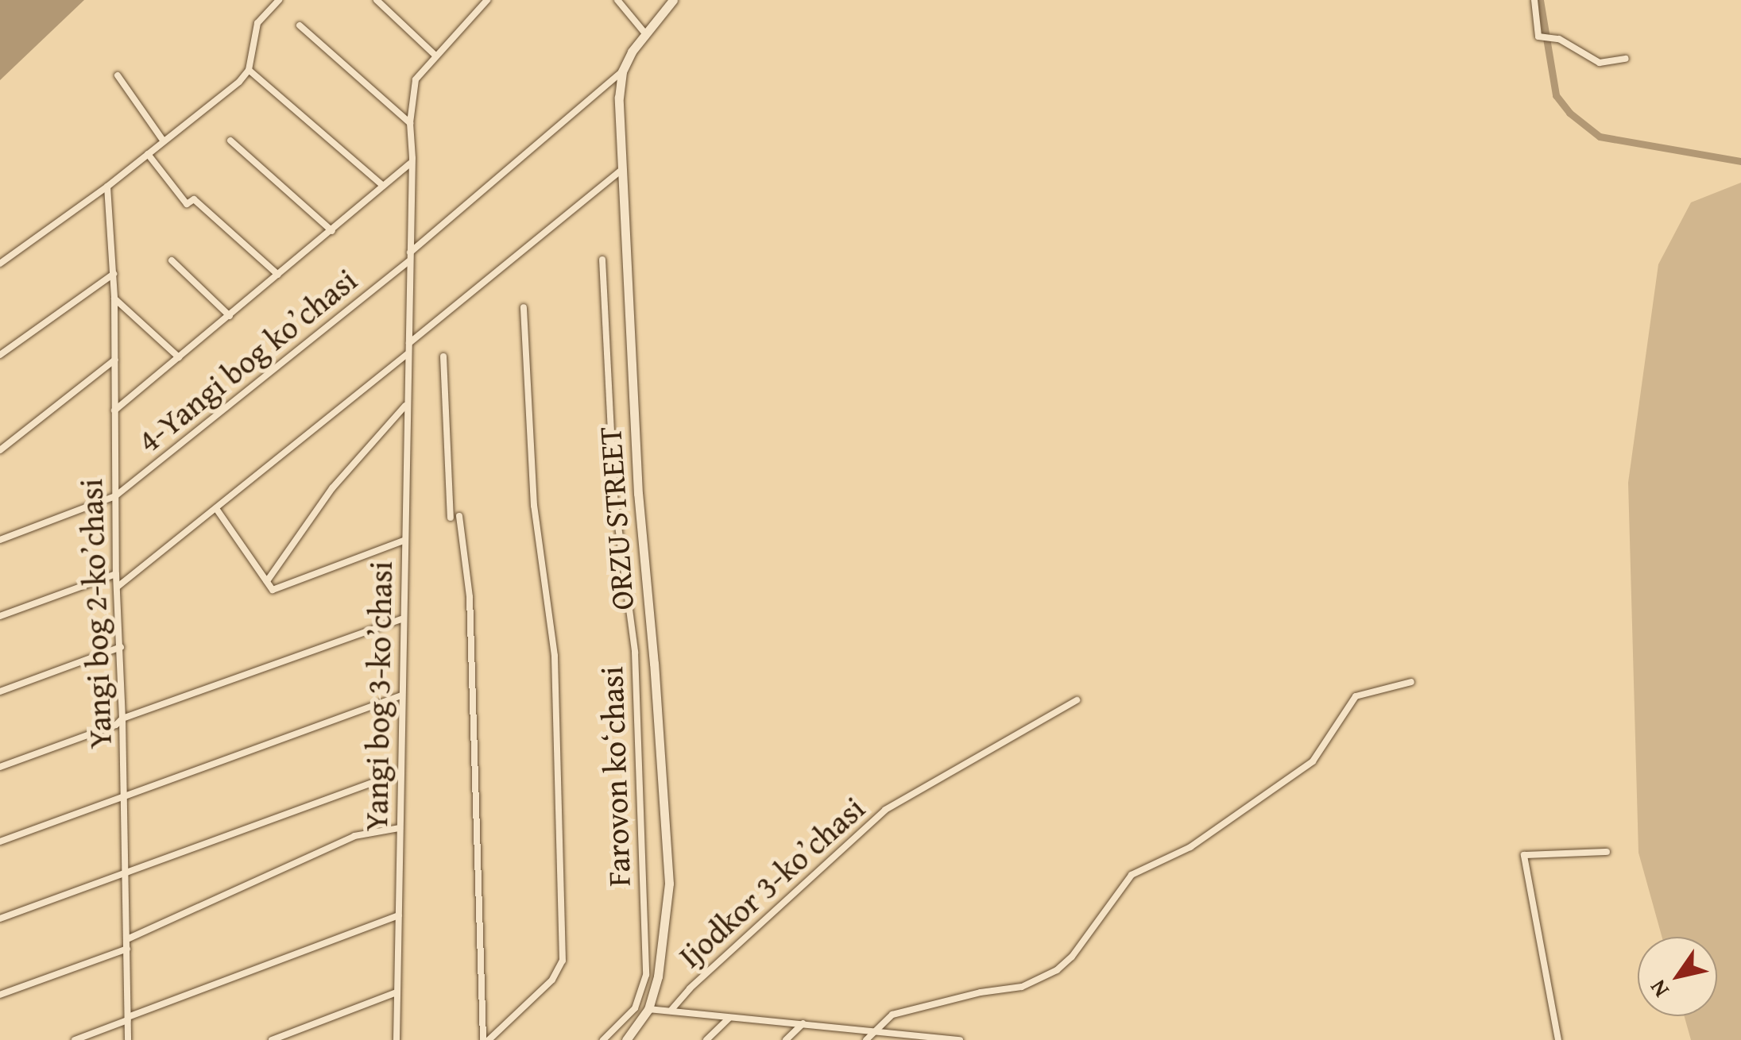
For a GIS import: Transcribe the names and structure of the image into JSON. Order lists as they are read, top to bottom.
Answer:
{
  "streets": {
    "main road": ["ORZU STREET"],
    "street": [
      "4-Yangi bog koʼchasi",
      "Yangi bog 2-koʼchasi",
      "Yangi bog 3-koʼchasi",
      "Farovon koʻchasi",
      "Ijodkor 3-koʼchasi"
    ]
  },
  "crossings": [
    ["4-Yangi bog koʼchasi", "Yangi bog 2-koʼchasi"],
    ["4-Yangi bog koʼchasi", "Yangi bog 3-koʼchasi"]
  ],
  "north": "bottom left"
}
